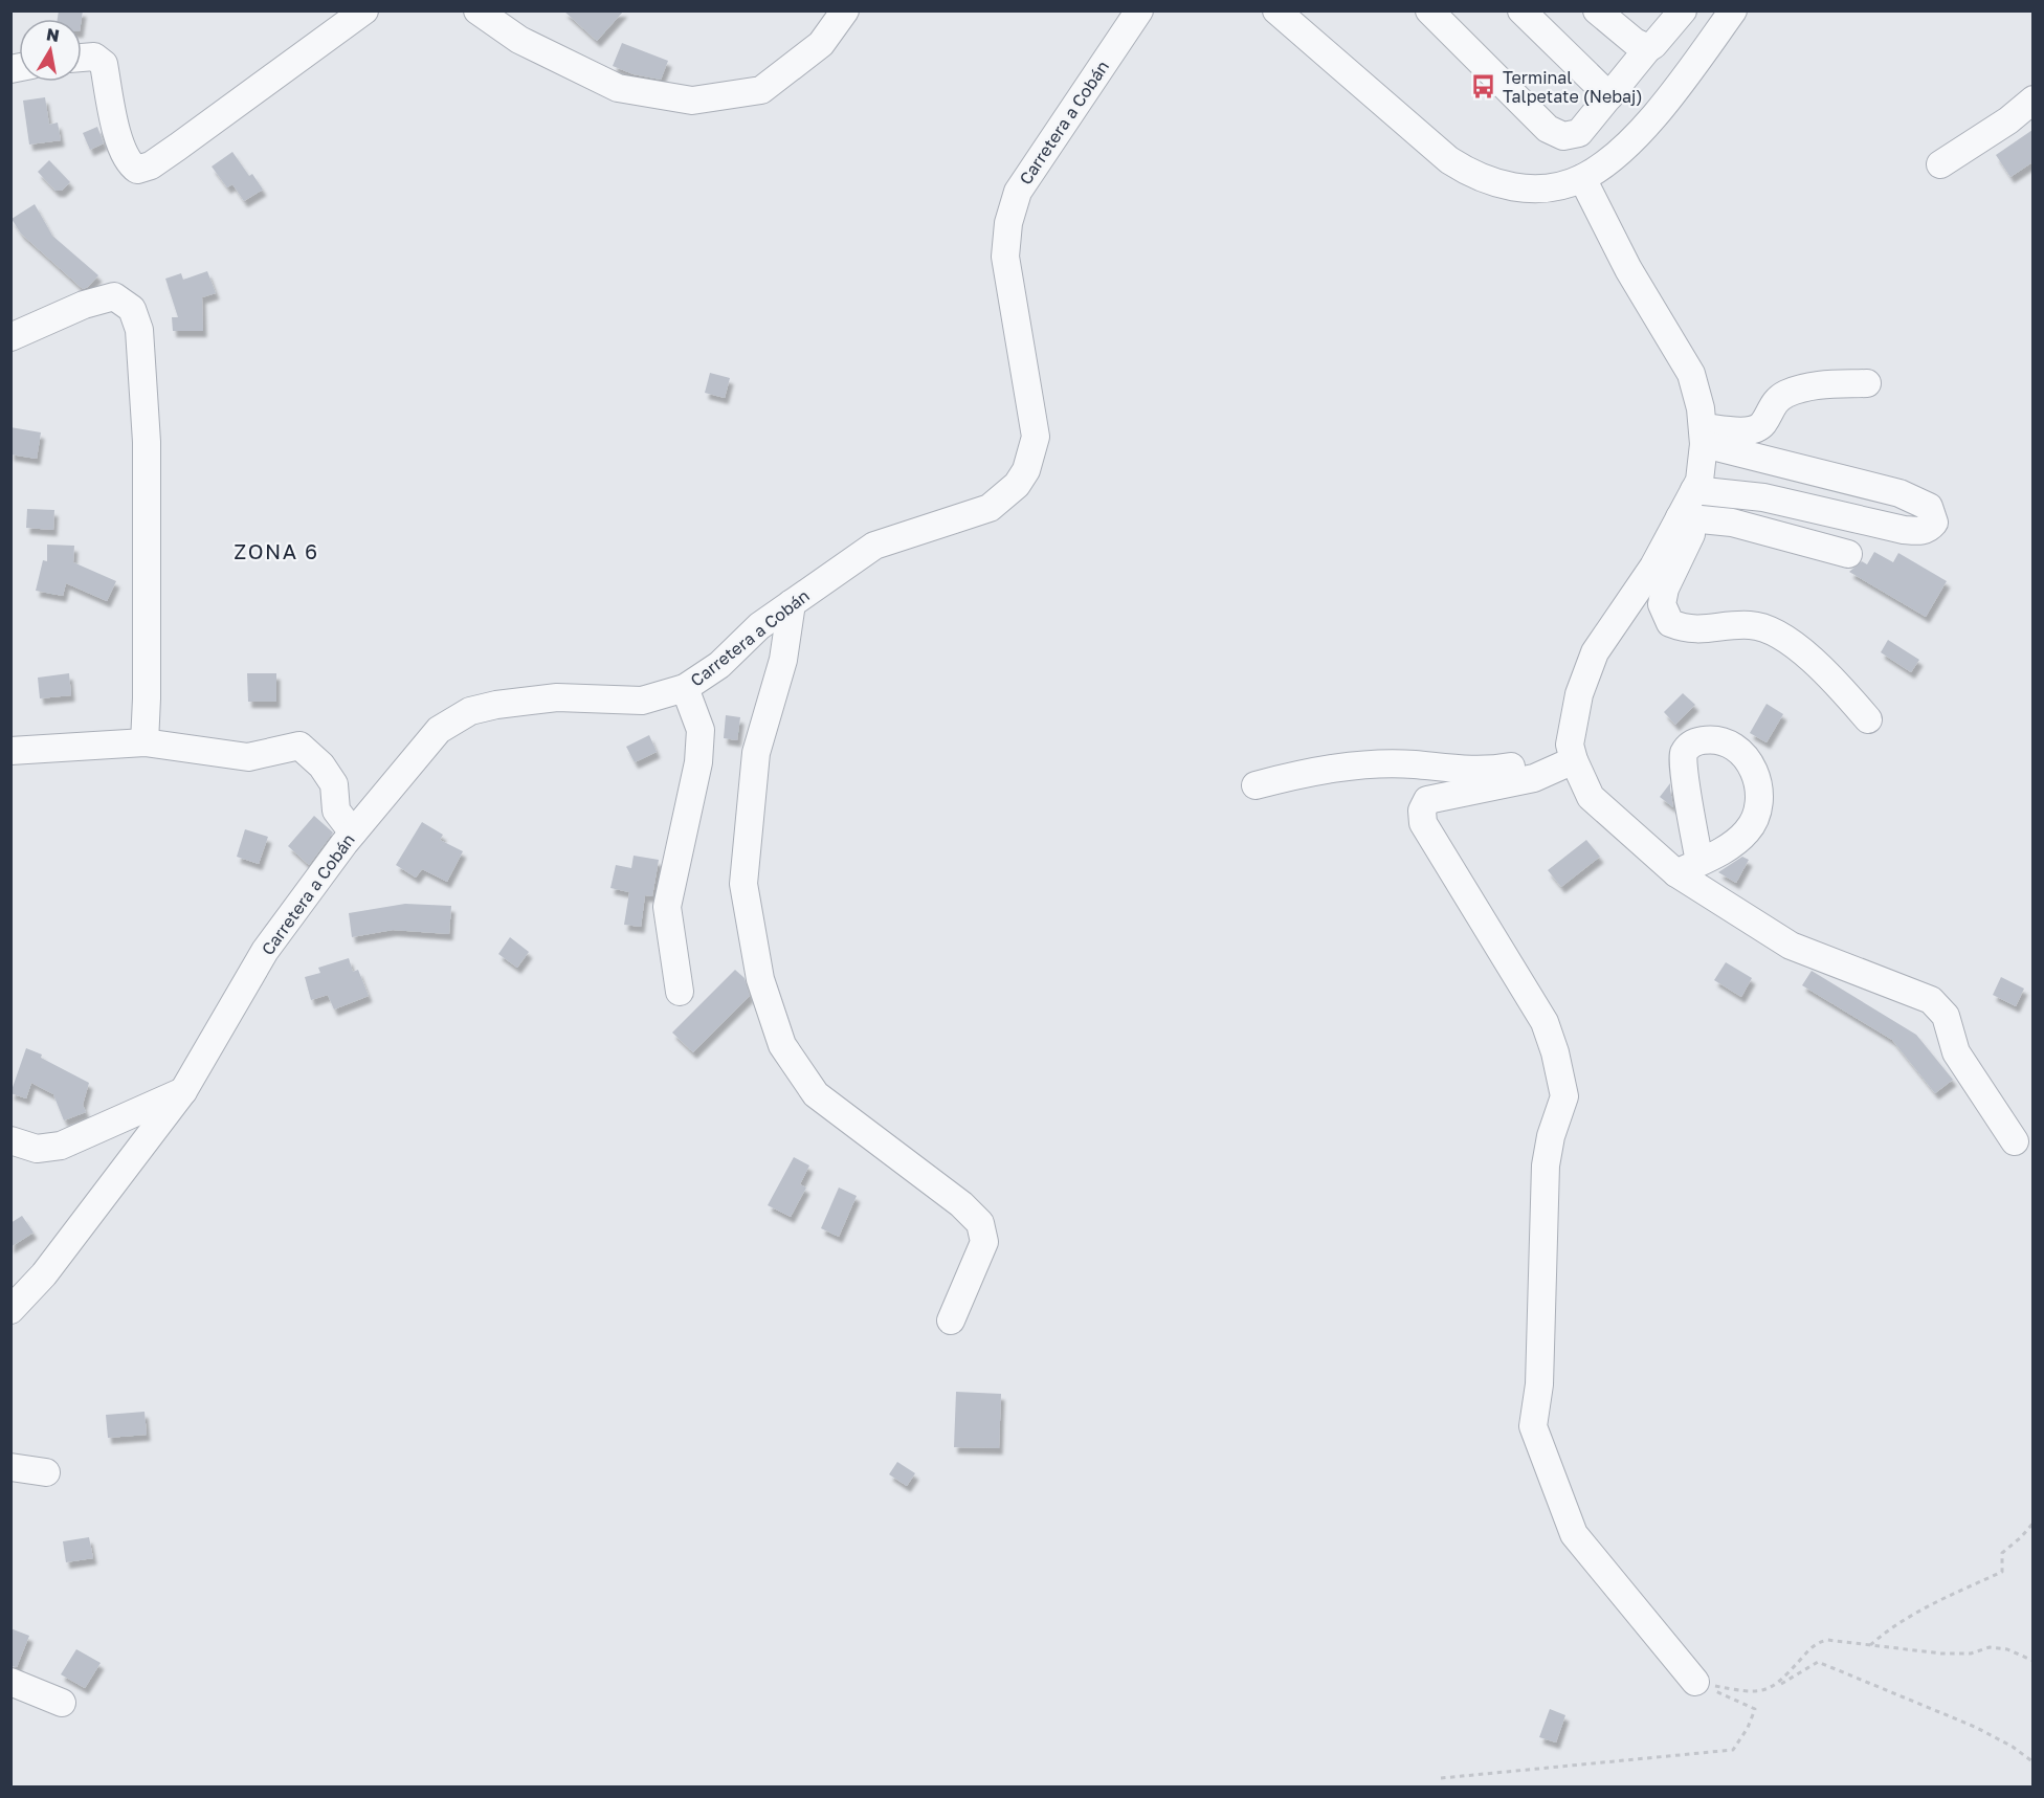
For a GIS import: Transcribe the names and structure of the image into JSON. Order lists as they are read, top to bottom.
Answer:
{
  "streets": {
    "street": ["Carretera a Cobán"]
  },
  "districts": ["ZONA 6"],
  "places": {
    "bus stop": ["Terminal Talpetate (Nebaj)"]
  },
  "north": "top"
}
